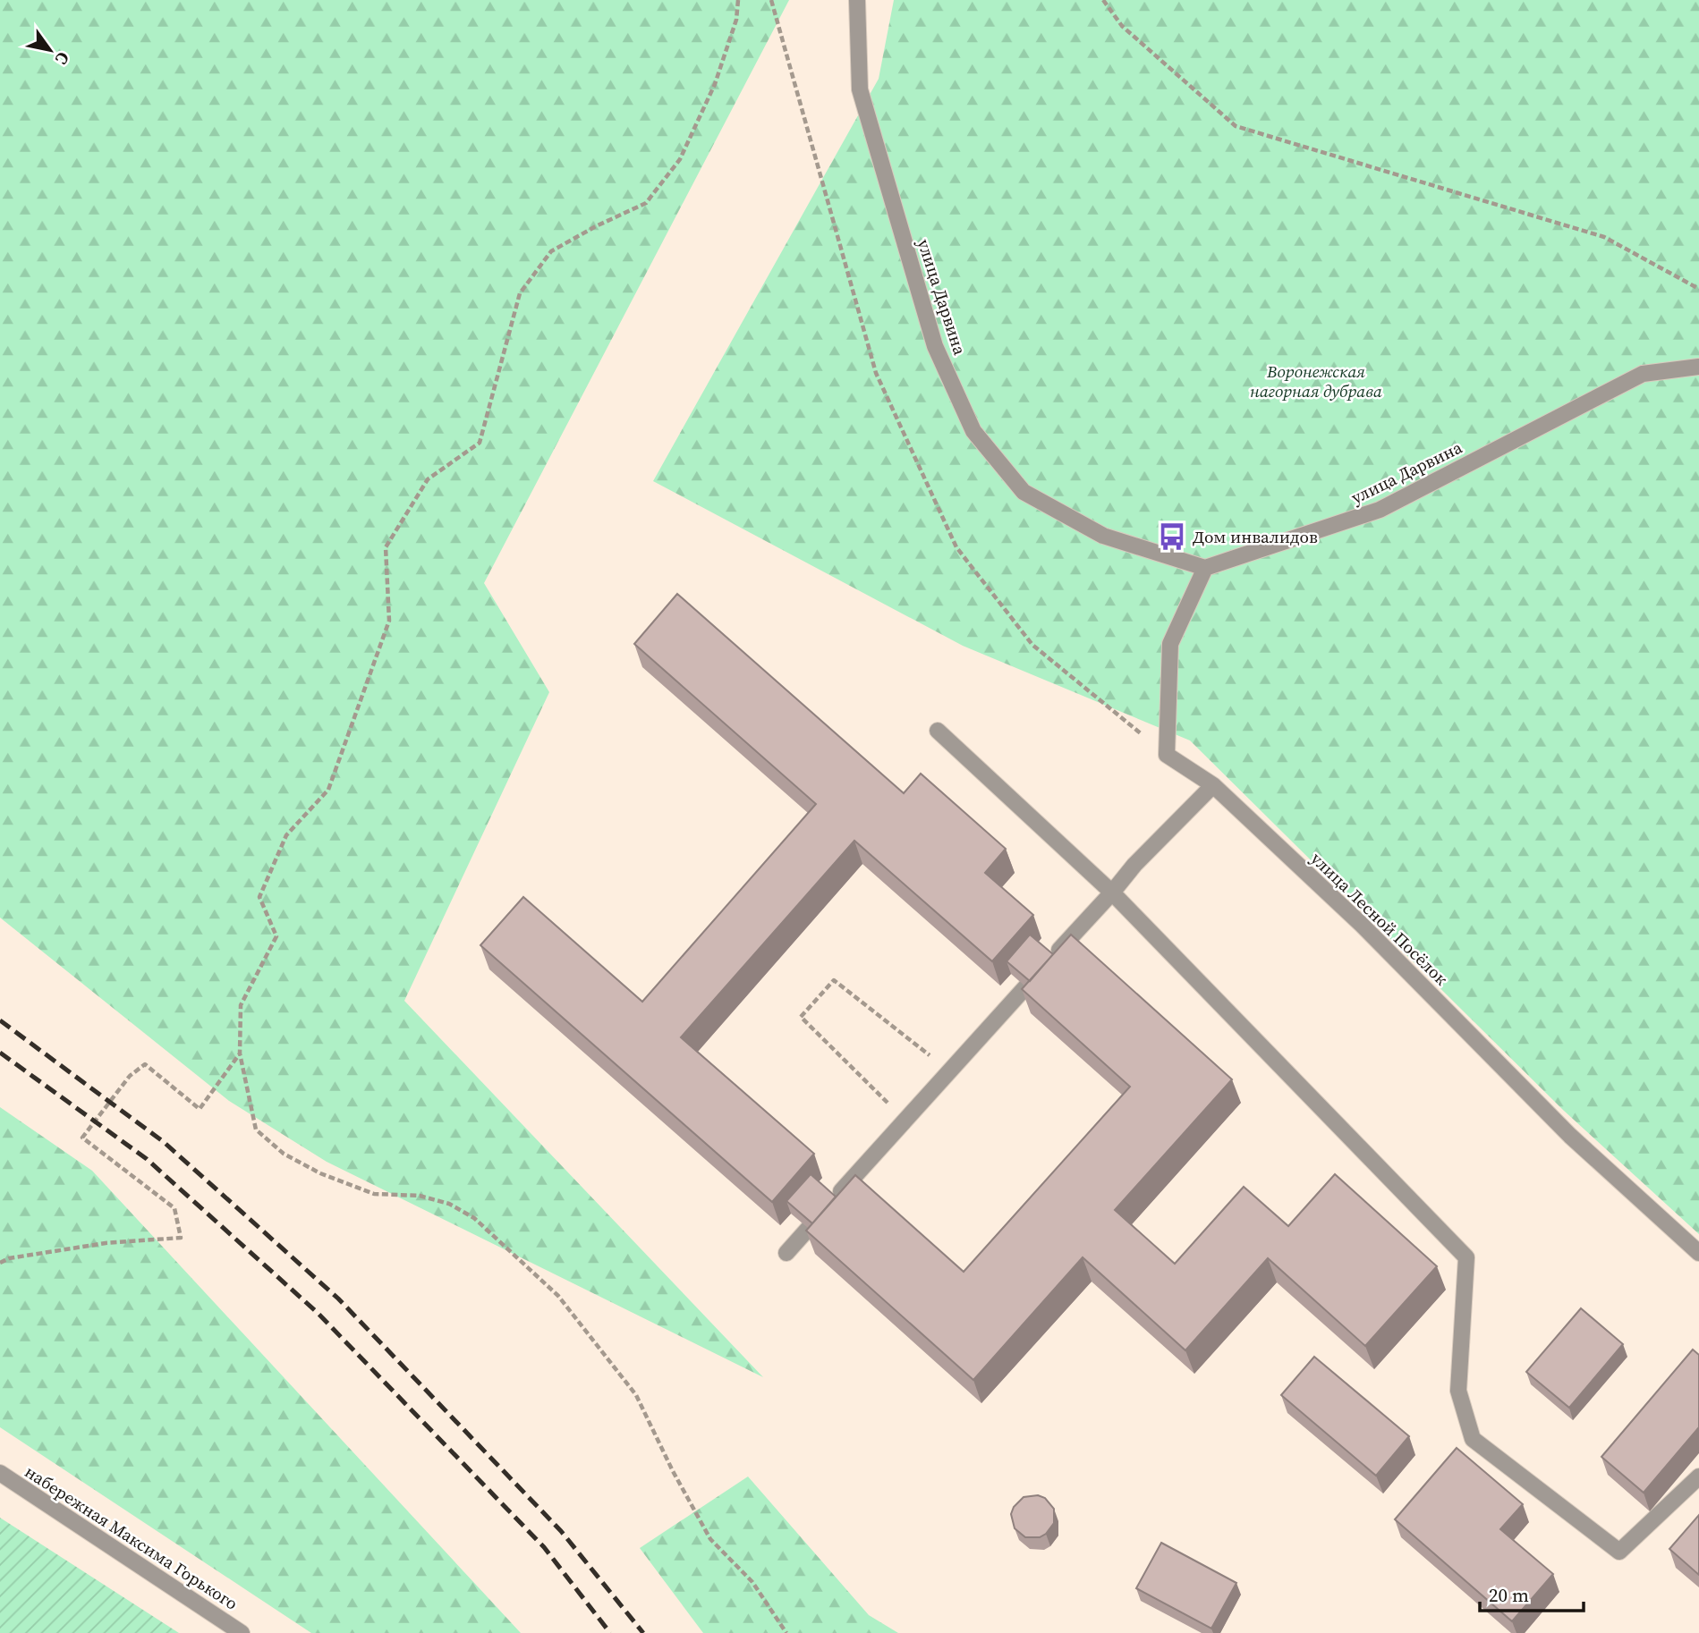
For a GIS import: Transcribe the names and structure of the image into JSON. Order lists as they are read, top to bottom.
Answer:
{
  "streets": {
    "street": ["улица Дарвина", "улица Лесной Посёлок", "набережная Максима Горького"]
  },
  "parks": ["Воронежская нагорная дубрава"],
  "places": {
    "bus stop": ["Дом инвалидов"]
  },
  "scale_bar": "20 m",
  "north": "bottom right"
}
